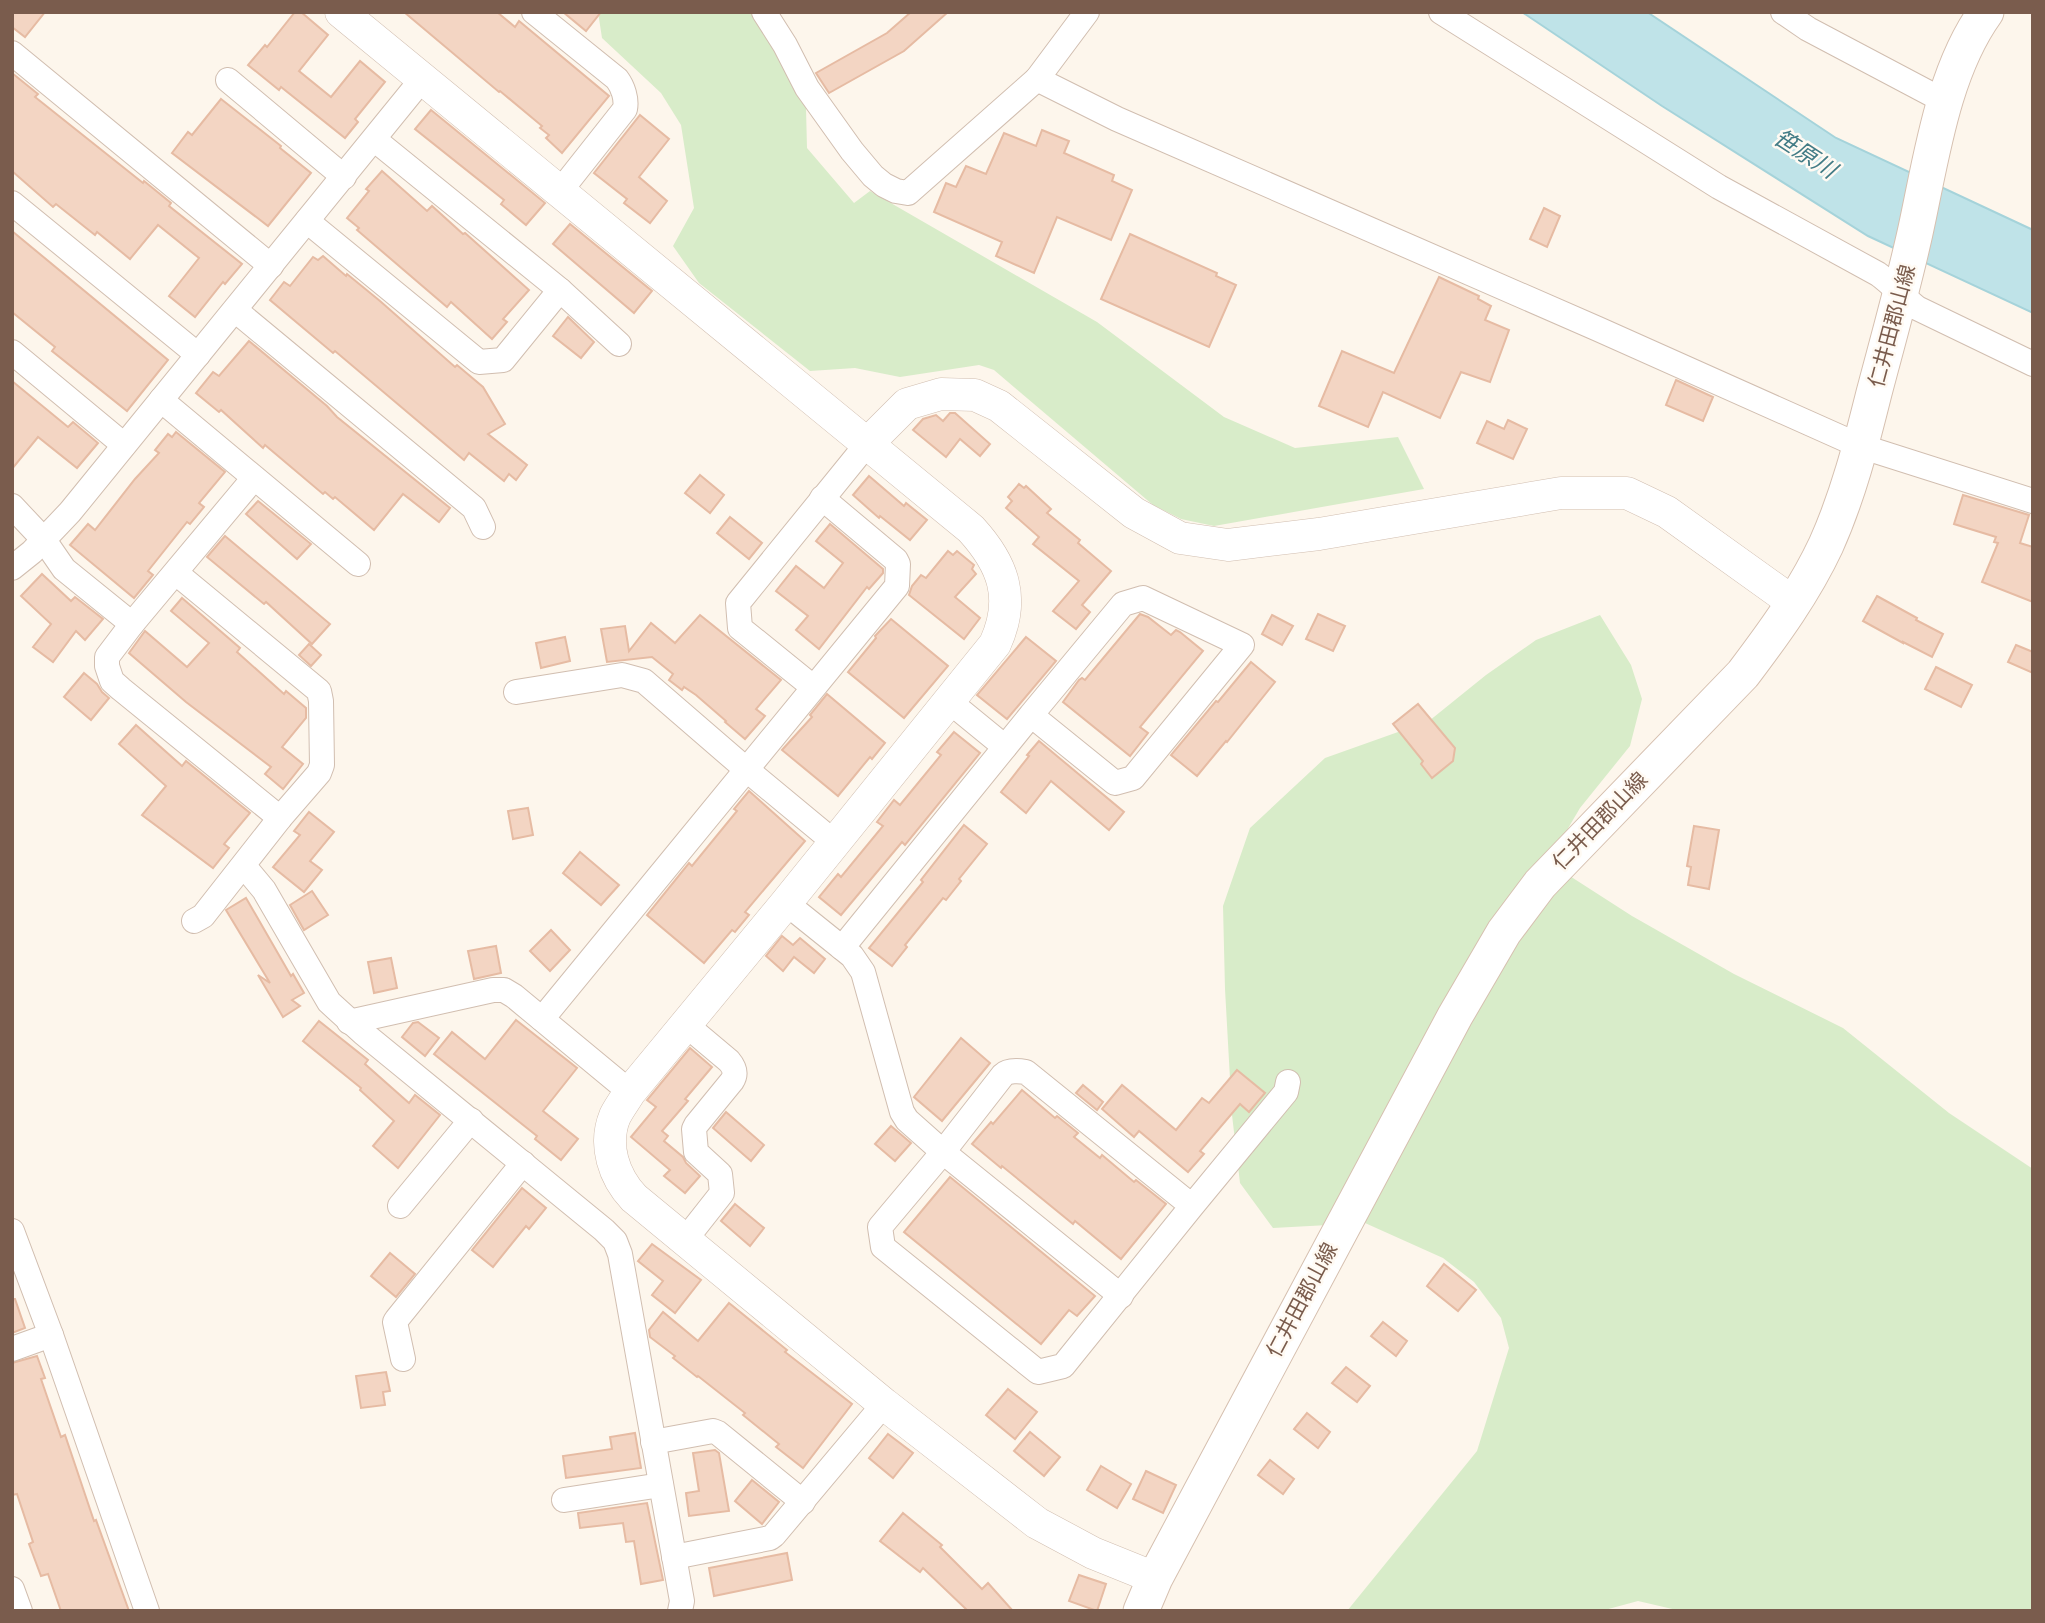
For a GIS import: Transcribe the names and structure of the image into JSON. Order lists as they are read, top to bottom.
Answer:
{
  "streets": {
    "main road": ["仁井田郡山線"]
  },
  "water": ["笹原川"]
}
